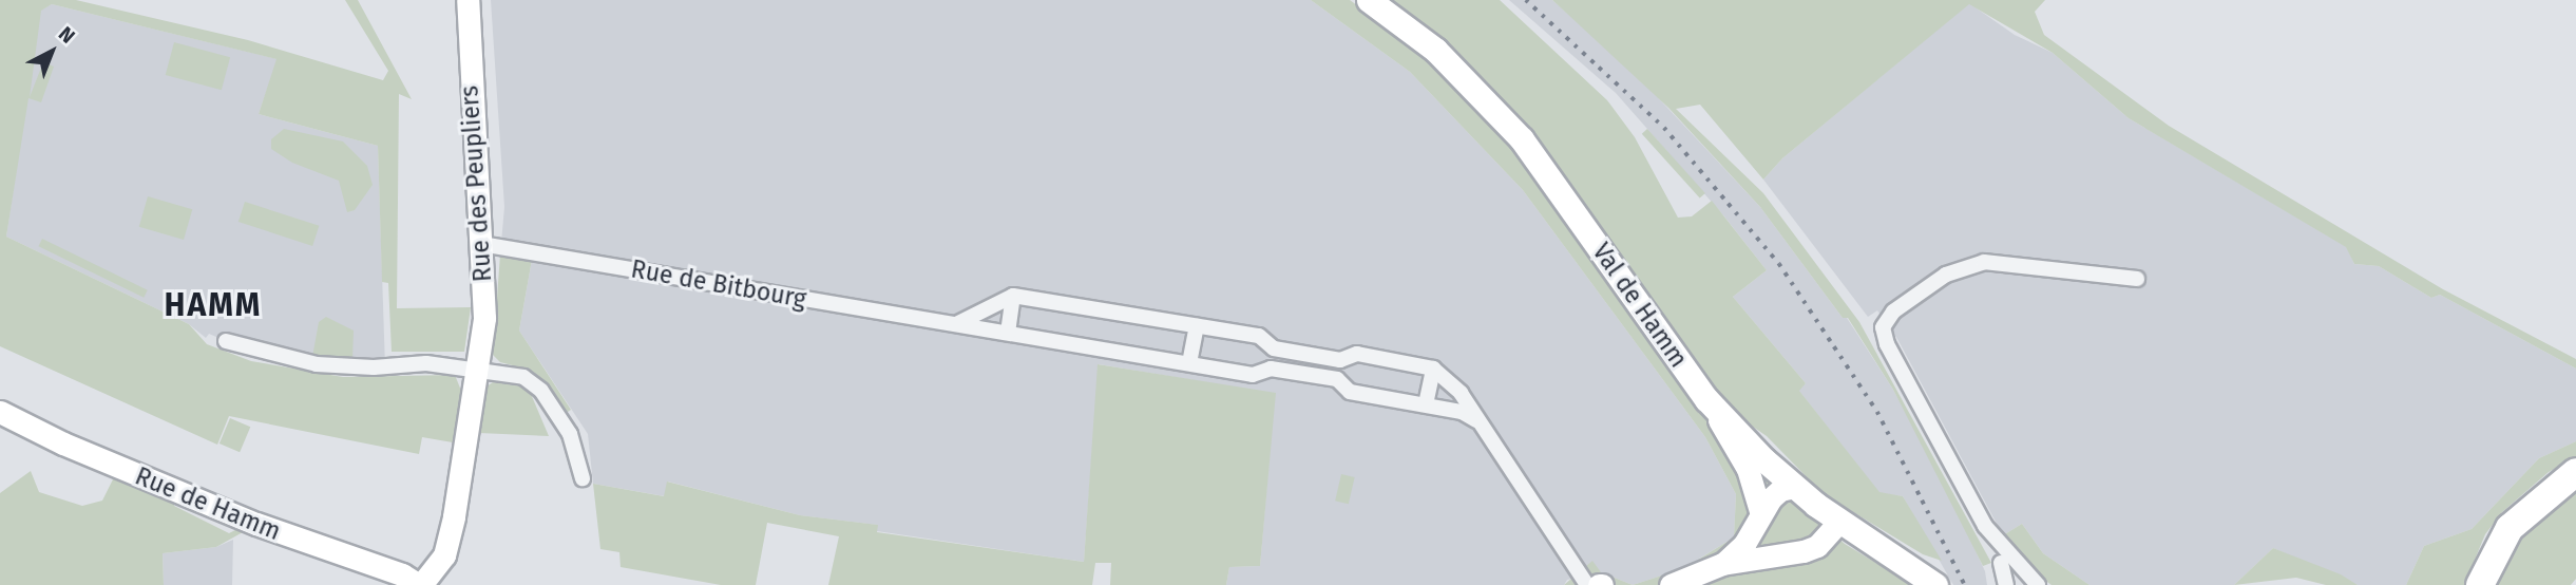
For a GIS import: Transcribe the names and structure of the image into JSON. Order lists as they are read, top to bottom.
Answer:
{
  "streets": {
    "main road": ["Rue des Peupliers", "Val de Hamm", "Rue de Hamm"],
    "street": ["Rue de Bitbourg"]
  },
  "crossings": [
    ["Rue des Peupliers", "Rue de Bitbourg"],
    ["Rue des Peupliers", "Rue de Hamm"]
  ],
  "districts": ["HAMM"],
  "north": "top right"
}
